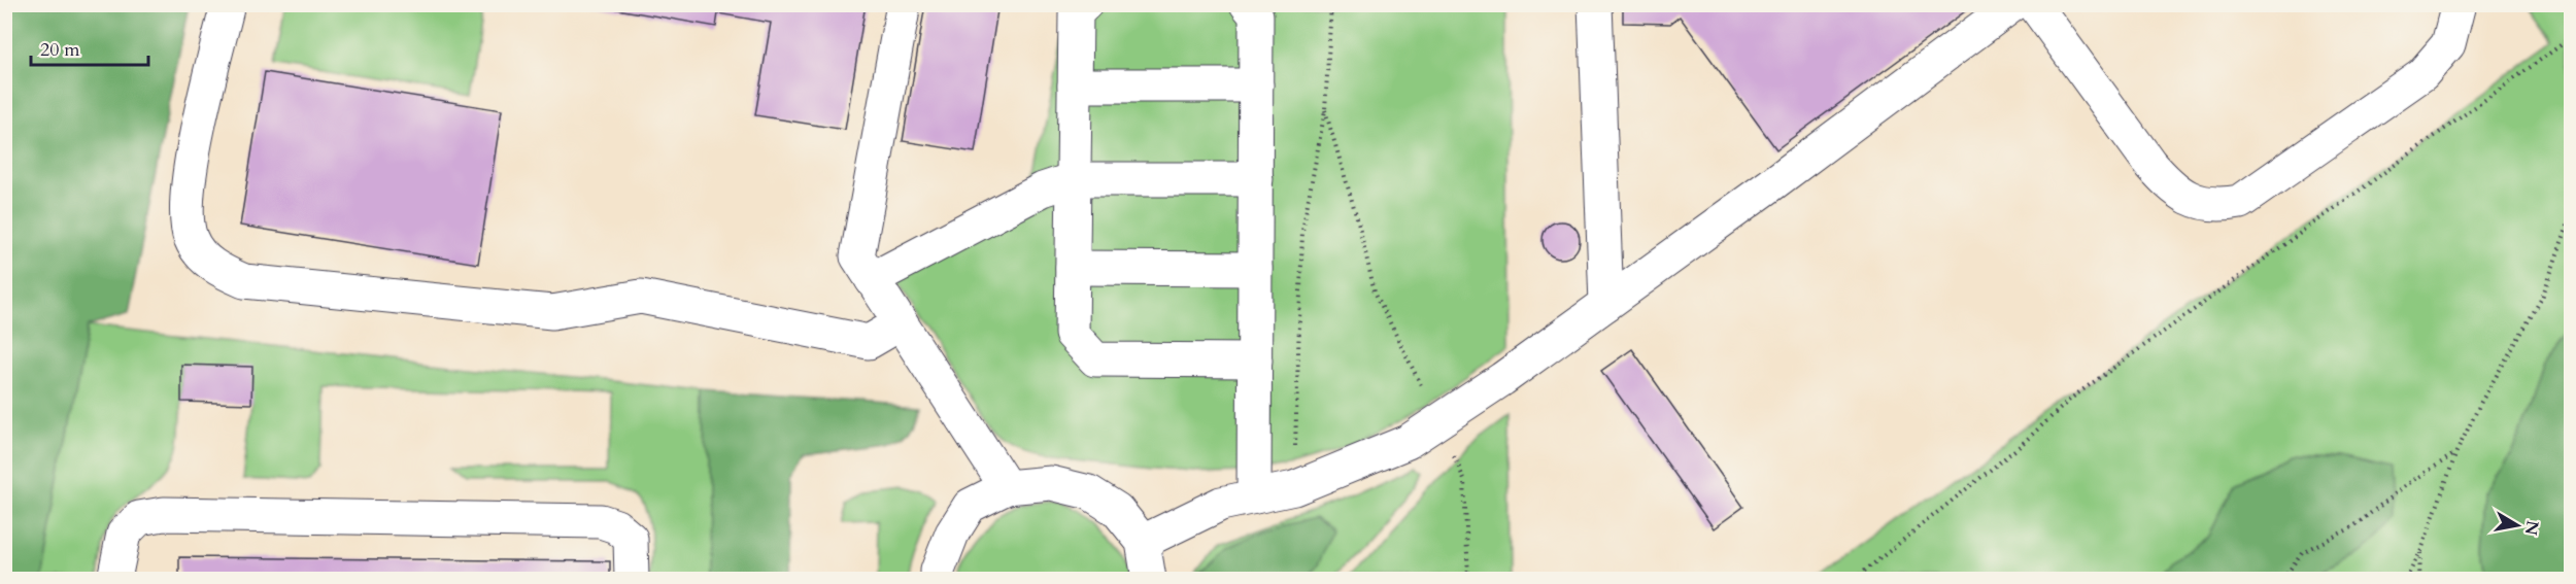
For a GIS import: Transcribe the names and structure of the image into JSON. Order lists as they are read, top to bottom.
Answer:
{
  "scale_bar": "20 m",
  "north": "right"
}
